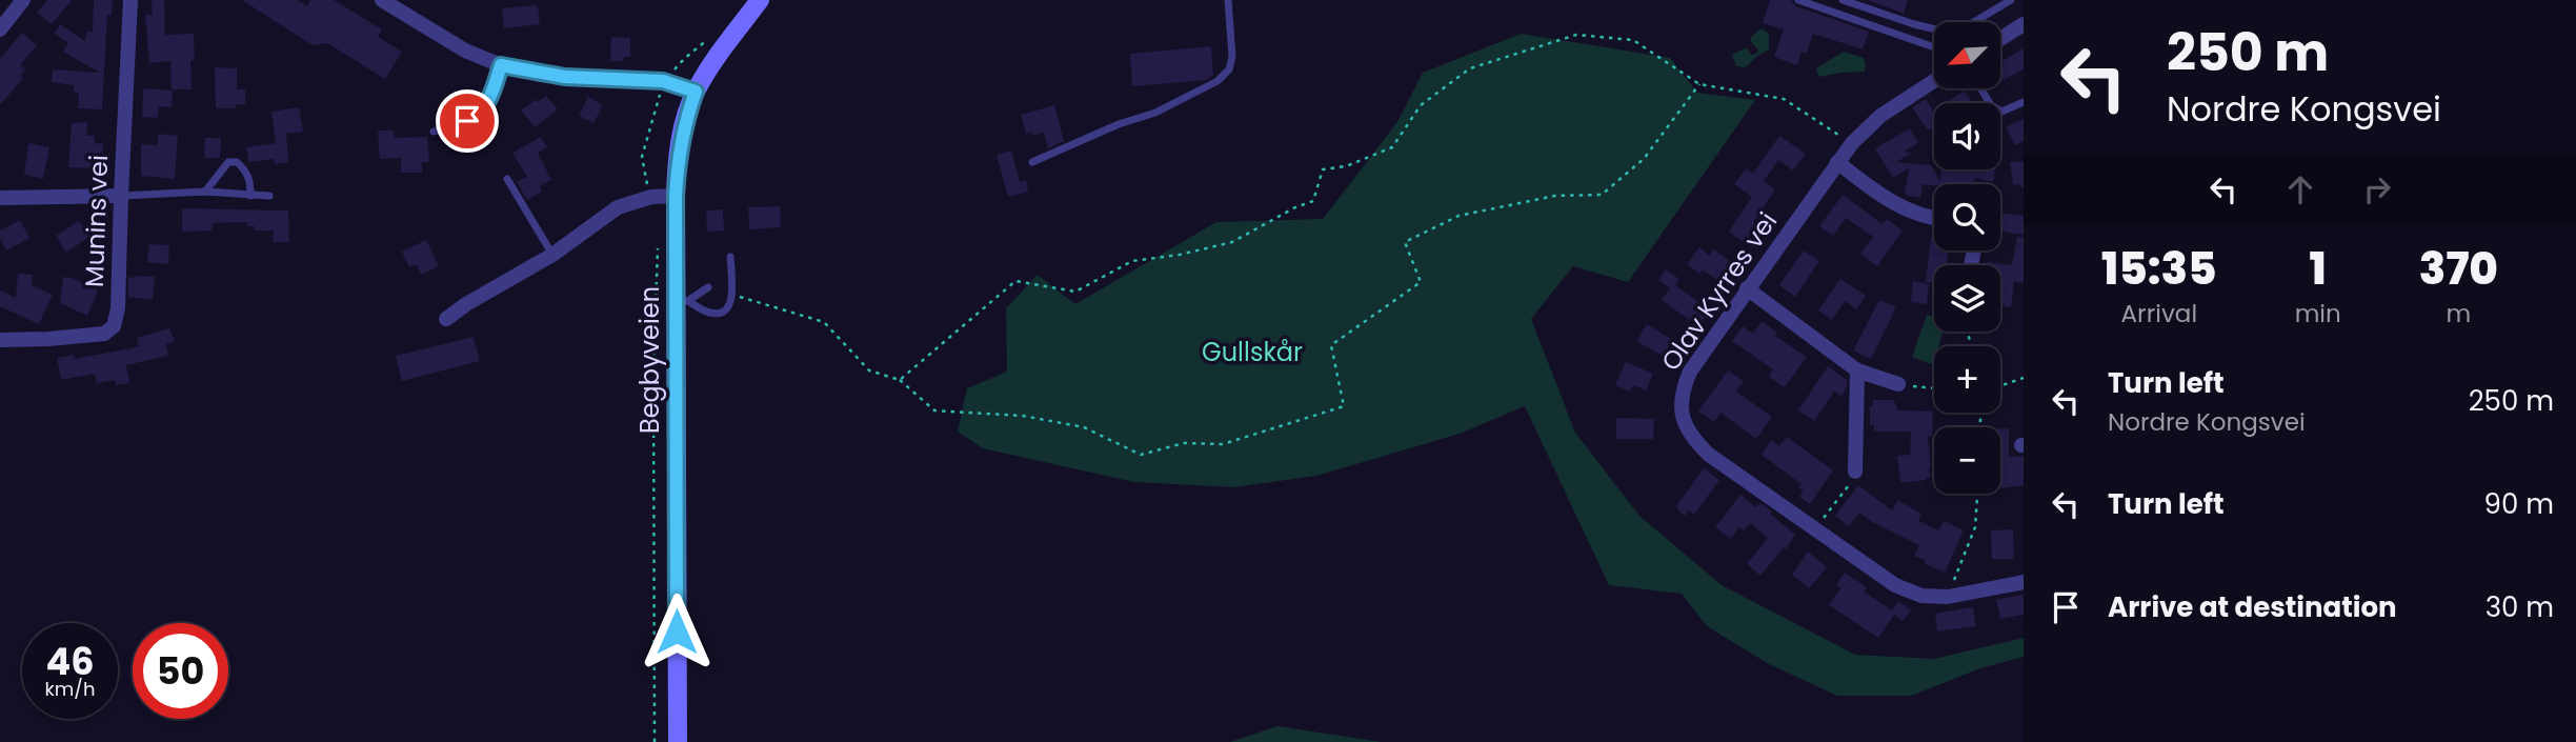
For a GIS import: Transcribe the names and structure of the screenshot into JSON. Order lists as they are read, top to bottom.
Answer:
{
  "streets": {
    "main road": ["Begbyveien"],
    "street": ["Munins vei", "Olav Kyrres vei"]
  },
  "parks": ["Gullskår"],
  "north": "bottom left",
  "page": {
    "turn": ["250 m", "Nordre Kongsvei"],
    "map_buttons": ["+", "−"],
    "eta": [
      "15:35",
      "Arrival",
      "1",
      "min",
      "370",
      "m"
    ],
    "list": [
      {
        "name": "Turn left",
        "note": "Nordre Kongsvei",
        "value": "250 m"
      },
      {
        "name": "Turn left",
        "value": "90 m"
      },
      {
        "name": "Arrive at destination",
        "value": "30 m"
      }
    ],
    "speed": "46 km/h",
    "limit": "50"
  }
}
